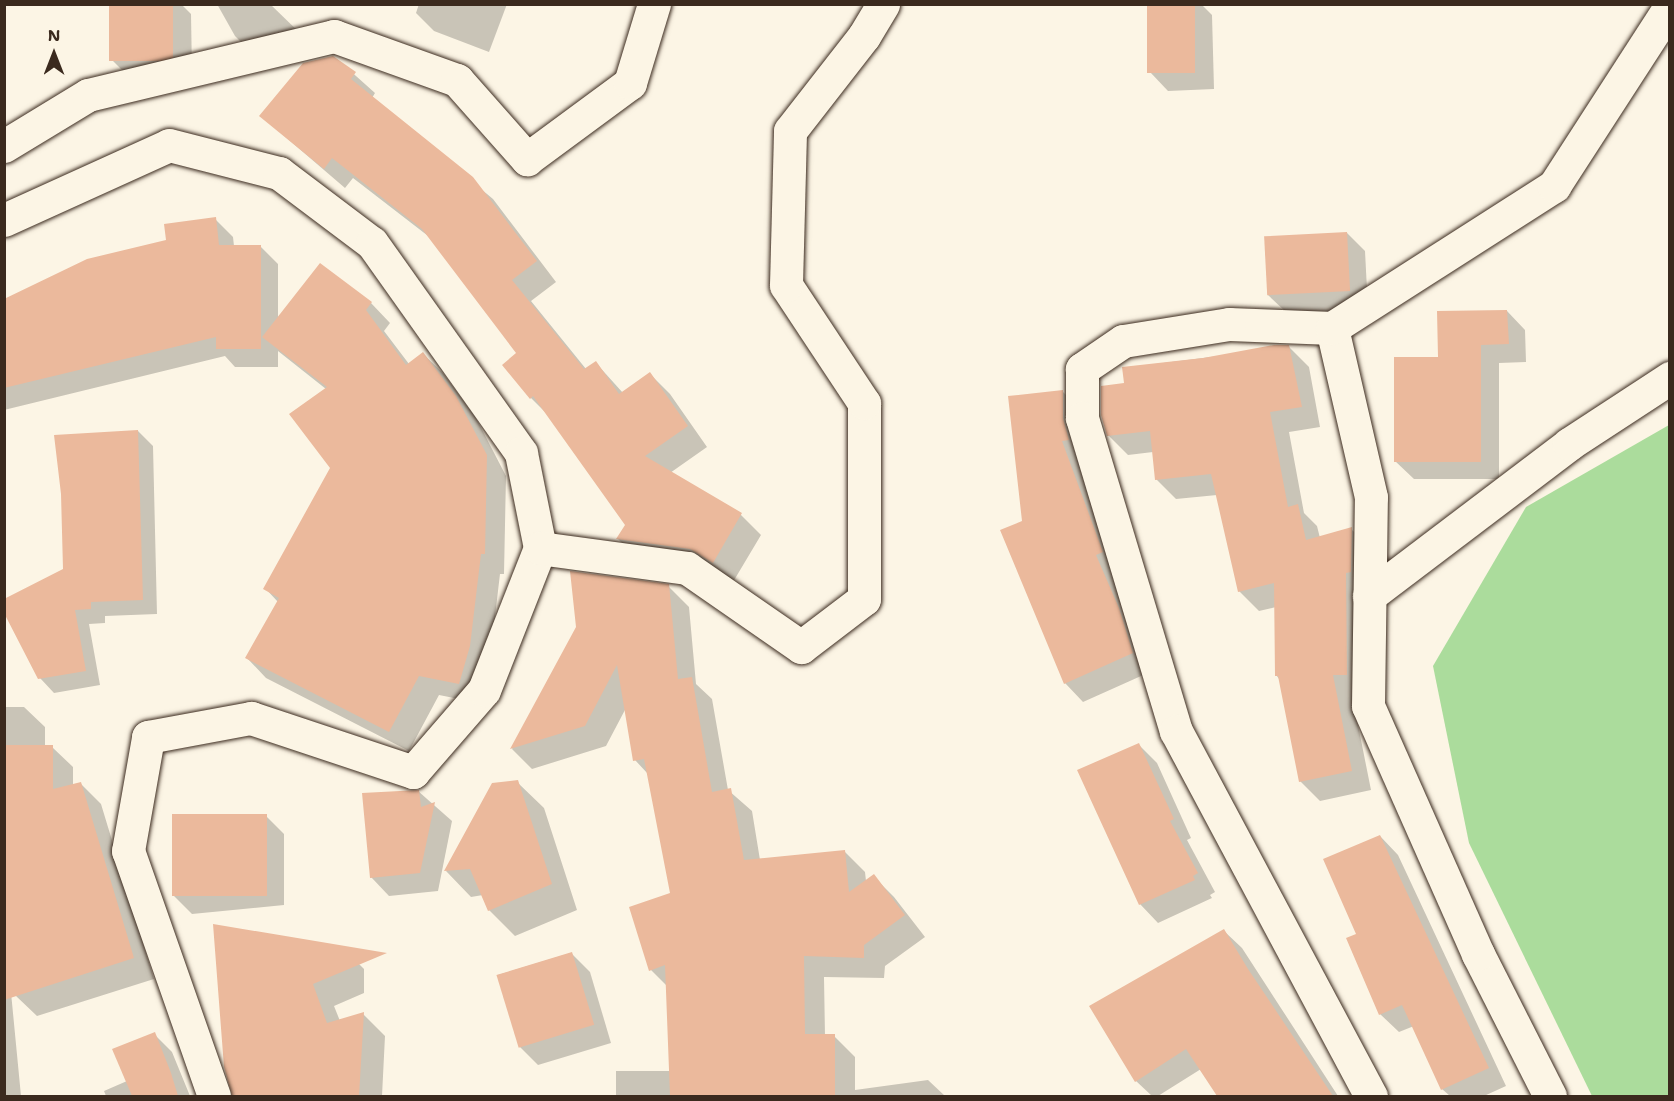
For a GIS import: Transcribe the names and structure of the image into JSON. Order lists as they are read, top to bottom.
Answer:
{
  "north": "top"
}
